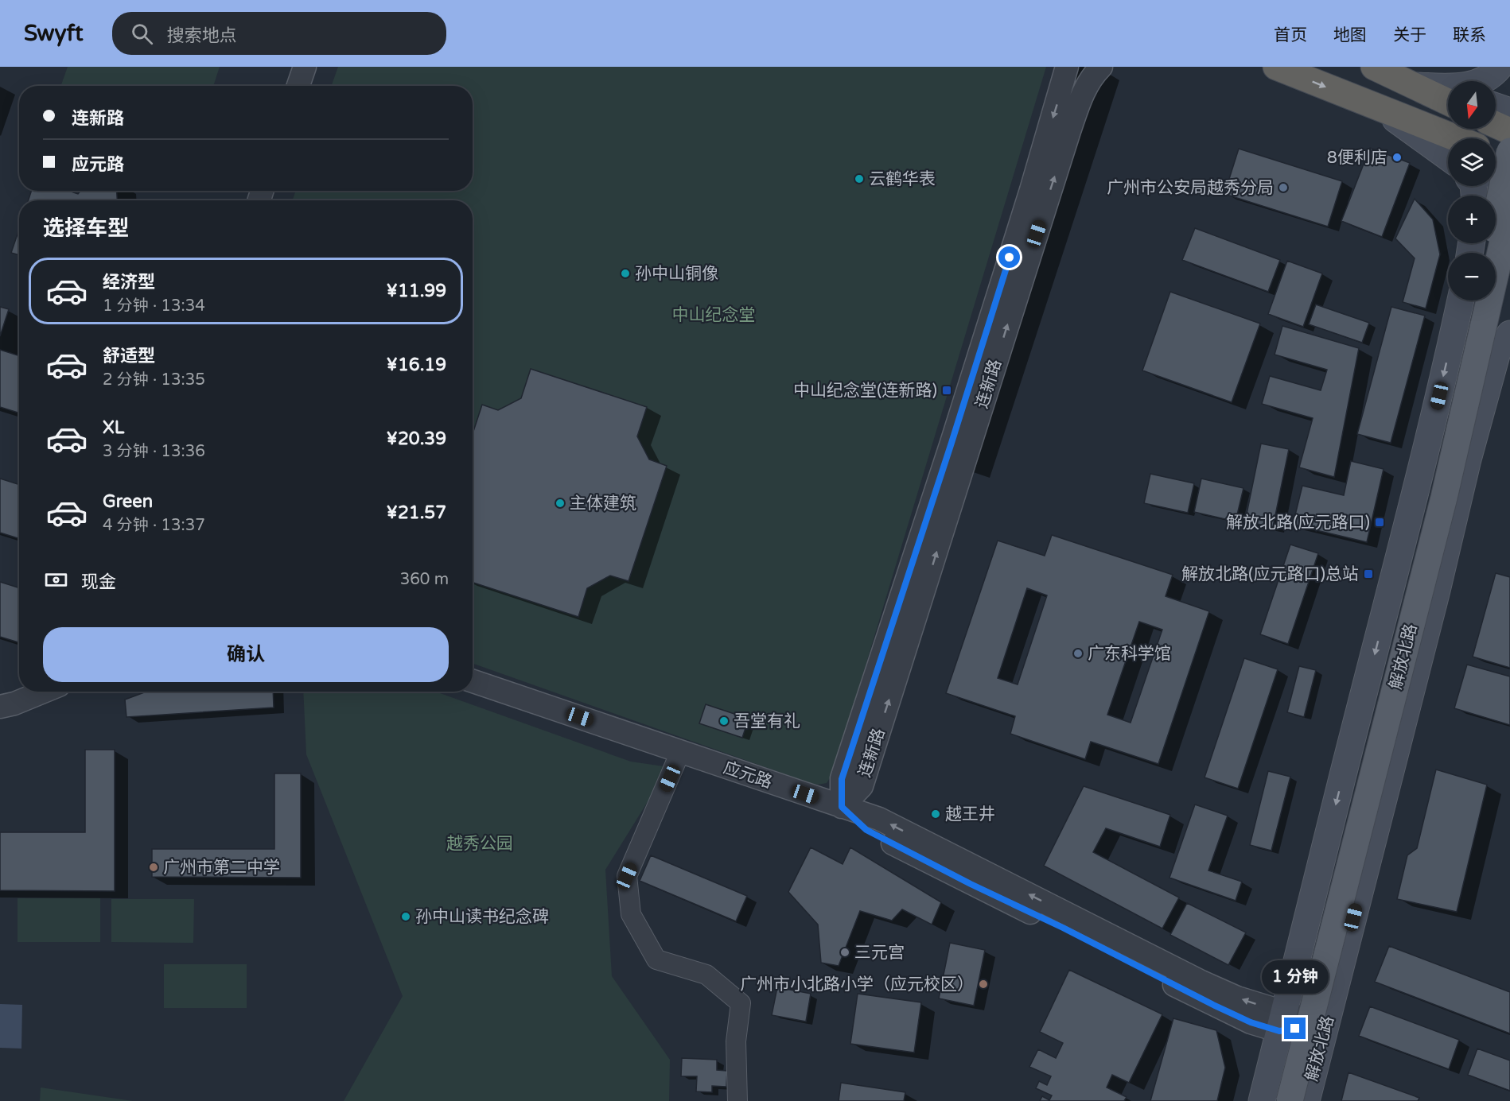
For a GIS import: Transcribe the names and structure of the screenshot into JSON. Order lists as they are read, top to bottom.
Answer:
{
  "streets": {
    "main road": ["解放北路", "应元路"],
    "street": ["连新路"]
  },
  "crossings": [
    ["连新路", "应元路"],
    ["解放北路", "应元路"]
  ],
  "parks": ["中山纪念堂", "越秀公园"],
  "places": {
    "other": [
      "8便利店",
      "云鹤华表",
      "广州市公安局越秀分局",
      "孙中山铜像",
      "主体建筑",
      "广东科学馆",
      "吾堂有礼",
      "越王井",
      "广州市第二中学",
      "孙中山读书纪念碑",
      "三元宫",
      "广州市小北路小学（应元校区）"
    ],
    "transit": ["中山纪念堂(连新路)", "解放北路(应元路口)", "解放北路(应元路口)总站"]
  },
  "north": "bottom",
  "page": {
    "header": "Swyft",
    "search": "搜索地点",
    "nav": [
      "首页",
      "地图",
      "关于",
      "联系"
    ],
    "map_buttons": ["+", "−"],
    "banner": ["连新路", "应元路"],
    "heading": "选择车型",
    "list": [
      {
        "name": "经济型",
        "note": "1 分钟 · 13:34",
        "value": "¥11.99"
      },
      {
        "name": "舒适型",
        "note": "2 分钟 · 13:35",
        "value": "¥16.19"
      },
      {
        "name": "XL",
        "note": "3 分钟 · 13:36",
        "value": "¥20.39"
      },
      {
        "name": "Green",
        "note": "4 分钟 · 13:37",
        "value": "¥21.57"
      }
    ],
    "pay": ["现金", "360 m"],
    "buttons": "确认",
    "bubble": "1 分钟"
  }
}
